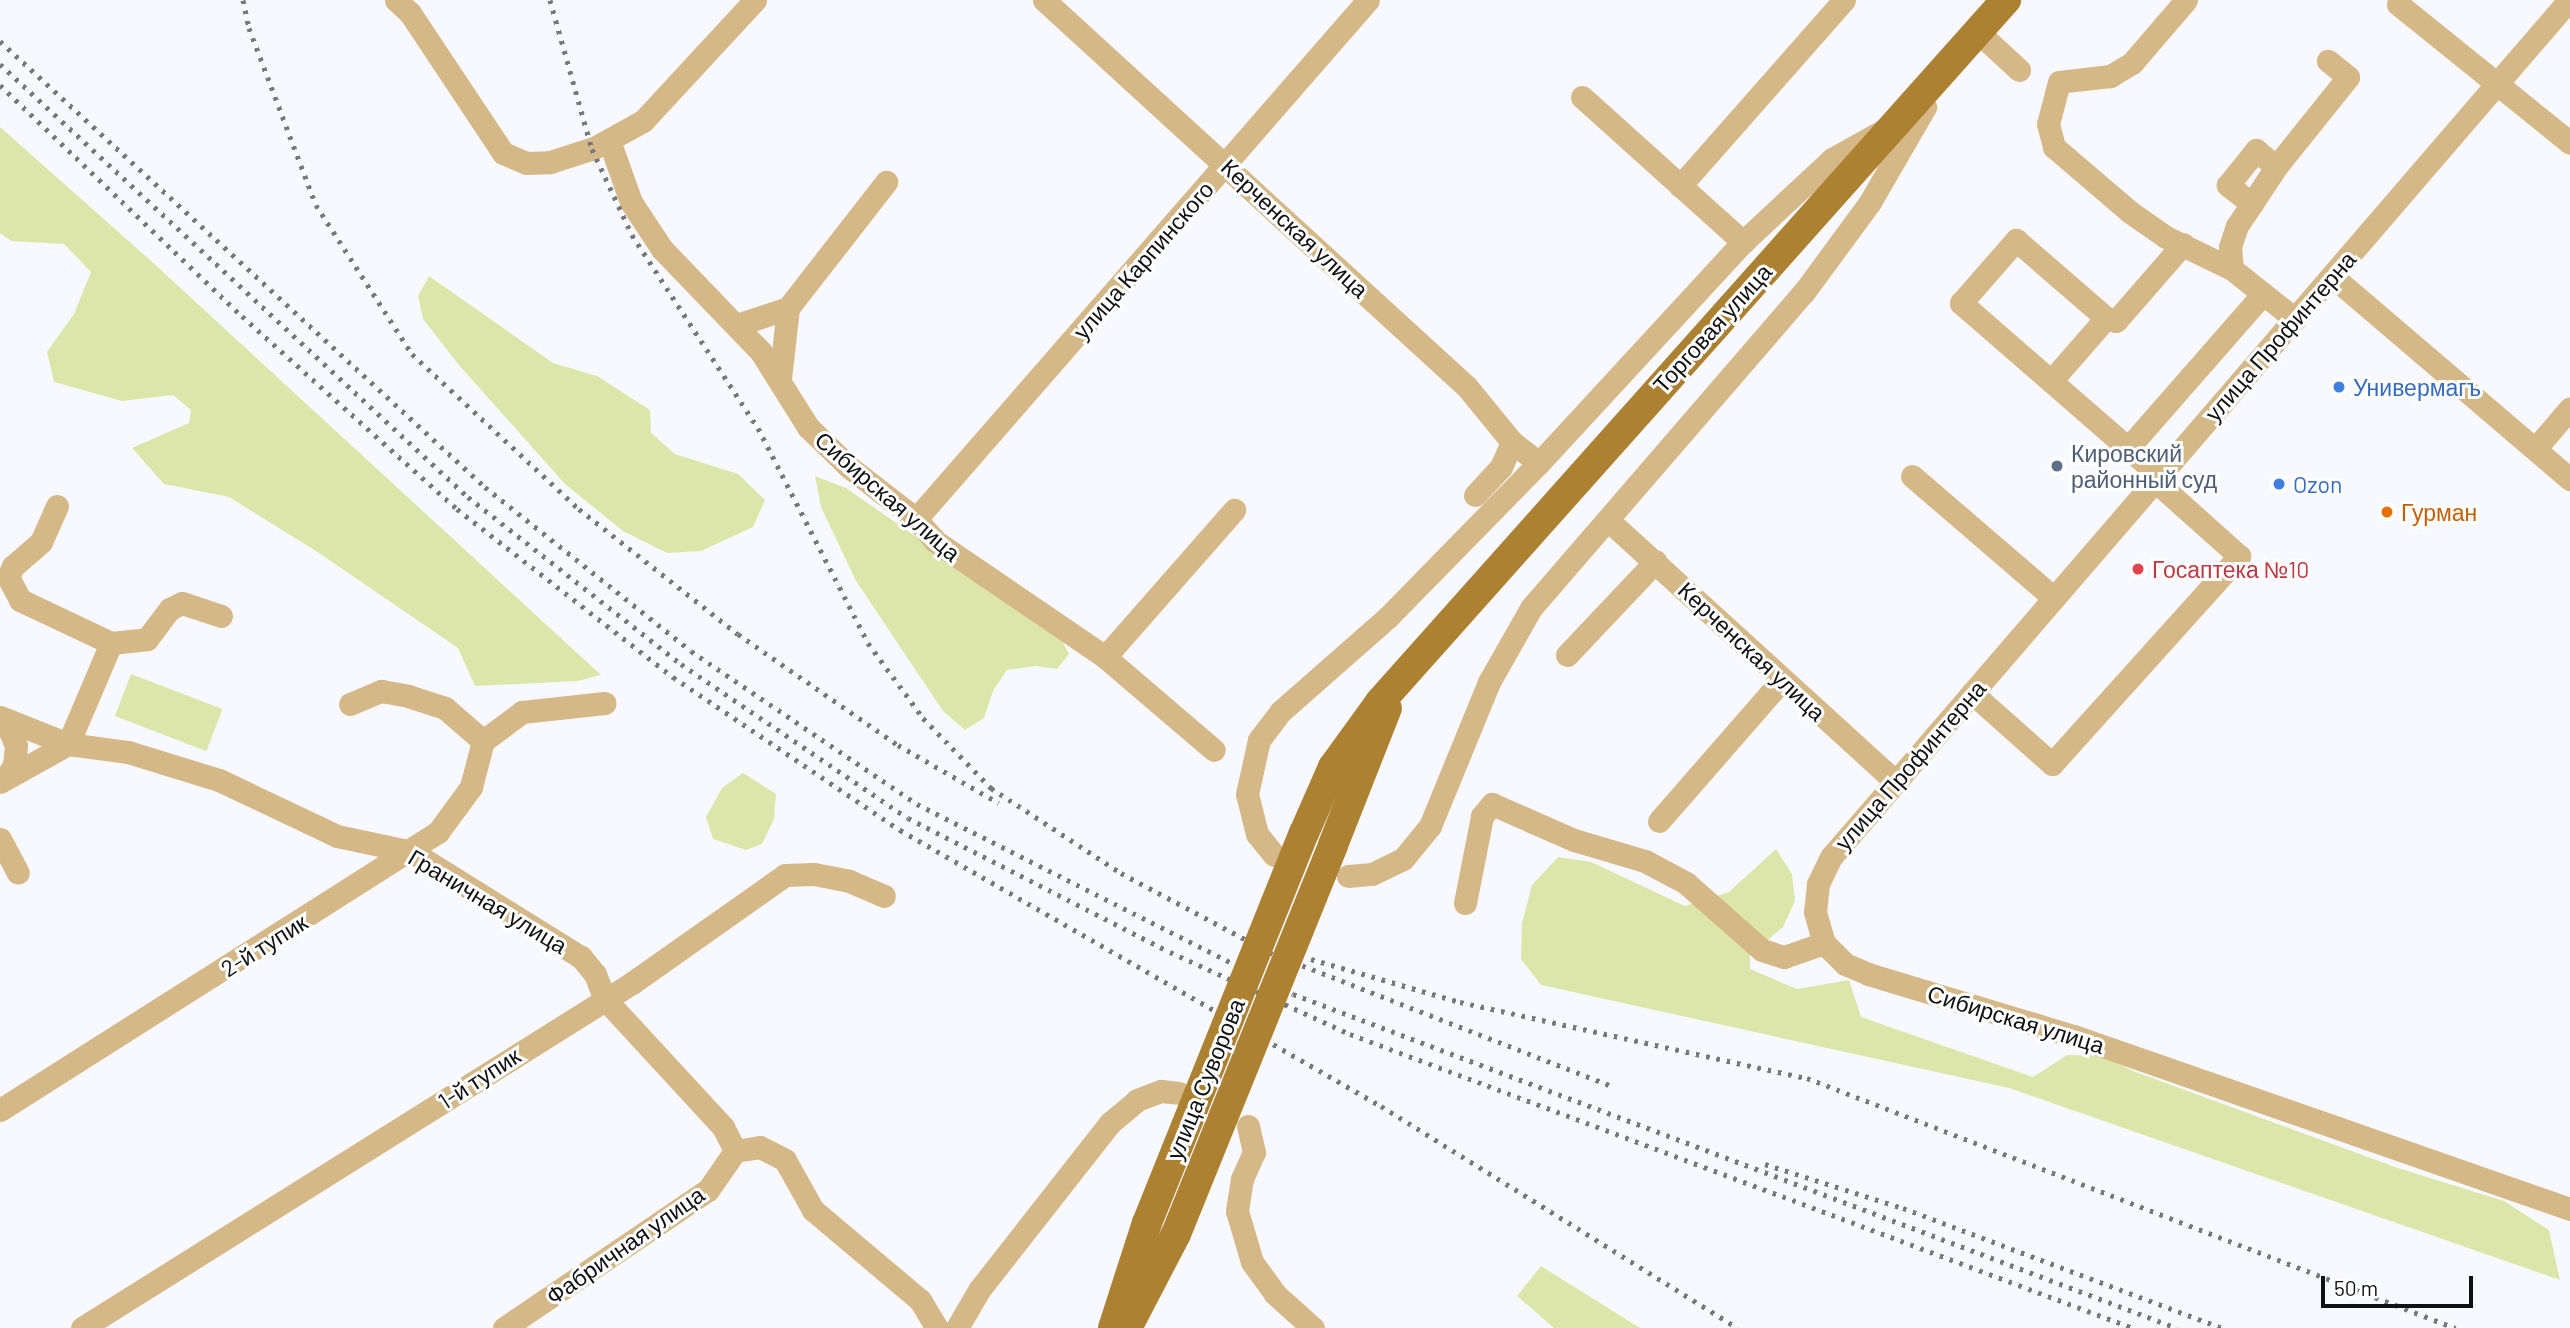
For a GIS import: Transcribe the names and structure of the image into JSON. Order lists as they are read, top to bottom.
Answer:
{
  "streets": {
    "main road": ["Торговая улица", "улица Суворова"],
    "street": [
      "Керченская улица",
      "улица Карпинского",
      "улица Профинтерна",
      "Сибирская улица",
      "Граничная улица",
      "2-й тупик",
      "1-й тупик",
      "Фабричная улица"
    ]
  },
  "crossings": [
    ["Керченская улица", "улица Карпинского"],
    ["Керченская улица", "улица Профинтерна"],
    ["улица Карпинского", "Сибирская улица"],
    ["Торговая улица", "улица Суворова"],
    ["улица Профинтерна", "Сибирская улица"],
    ["Граничная улица", "2-й тупик"],
    ["Граничная улица", "1-й тупик"],
    ["Граничная улица", "Фабричная улица"]
  ],
  "places": [
    "Универмагъ",
    "Кировский районный суд",
    "Ozon",
    "Гурман",
    "Госаптека №10"
  ],
  "scale_bar": "50 m"
}
